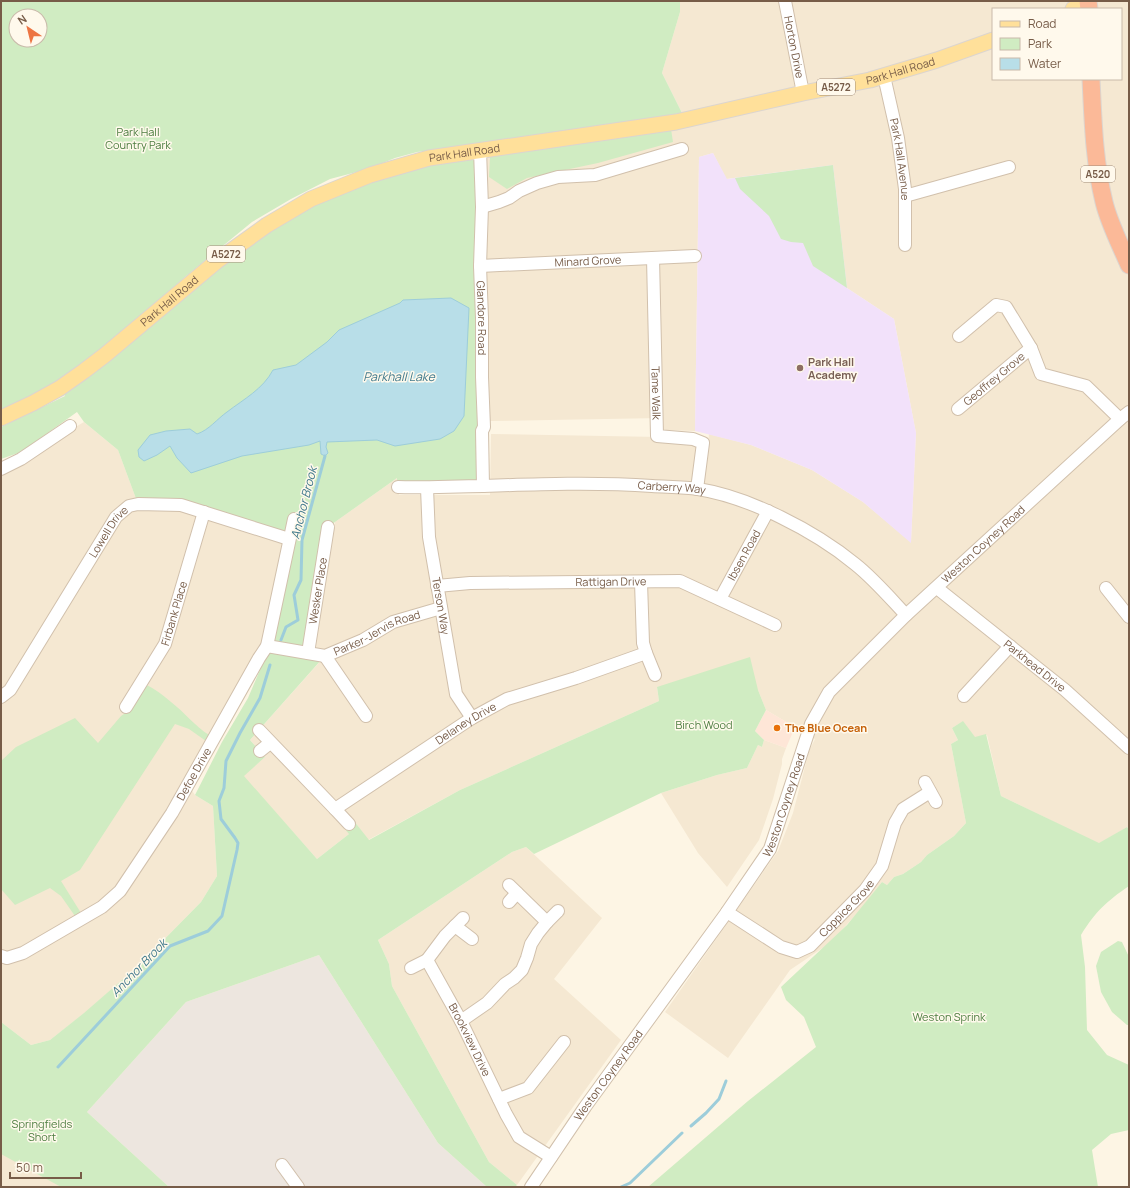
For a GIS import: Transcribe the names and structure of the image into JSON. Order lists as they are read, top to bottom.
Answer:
{
  "streets": {
    "highway": ["A520"],
    "main road": ["Park Hall Road", "A5272"],
    "street": [
      "Horton Drive",
      "Park Hall Avenue",
      "Minard Grove",
      "Glandore Road",
      "Geoffrey Grove",
      "Tame Walk",
      "Carberry Way",
      "Lowell Drive",
      "Weston Coyney Road",
      "Ibsen Road",
      "Rattigan Drive",
      "Wesker Place",
      "Terson Way",
      "Firbank Place",
      "Parker-Jervis Road",
      "Parkhead Drive",
      "Delaney Drive",
      "Defoe Drive",
      "Coppice Grove",
      "Brookview Drive"
    ]
  },
  "crossings": [
    ["Horton Drive", "Park Hall Road"],
    ["Park Hall Road", "Park Hall Avenue"],
    ["Park Hall Road", "Glandore Road"],
    ["Minard Grove", "Glandore Road"],
    ["Minard Grove", "Tame Walk"],
    ["Glandore Road", "Carberry Way"],
    ["Tame Walk", "Carberry Way"],
    ["Carberry Way", "Weston Coyney Road"],
    ["Carberry Way", "Ibsen Road"],
    ["Carberry Way", "Terson Way"],
    ["Lowell Drive", "Firbank Place"],
    ["Lowell Drive", "Defoe Drive"],
    ["Weston Coyney Road", "Parkhead Drive"],
    ["Weston Coyney Road", "Coppice Grove"],
    ["Weston Coyney Road", "Brookview Drive"],
    ["Ibsen Road", "Rattigan Drive"],
    ["Rattigan Drive", "Terson Way"],
    ["Wesker Place", "Parker-Jervis Road"],
    ["Terson Way", "Parker-Jervis Road"],
    ["Terson Way", "Delaney Drive"],
    ["Parker-Jervis Road", "Defoe Drive"]
  ],
  "water": ["Parkhall Lake", "Anchor Brook"],
  "parks": [
    "Park Hall Country Park",
    "Birch Wood",
    "Weston Sprink",
    "Springfields Short"
  ],
  "places": ["Park Hall Academy", "The Blue Ocean"],
  "legend": ["Road", "Park", "Water"],
  "scale_bar": "50 m",
  "north": "top left"
}
